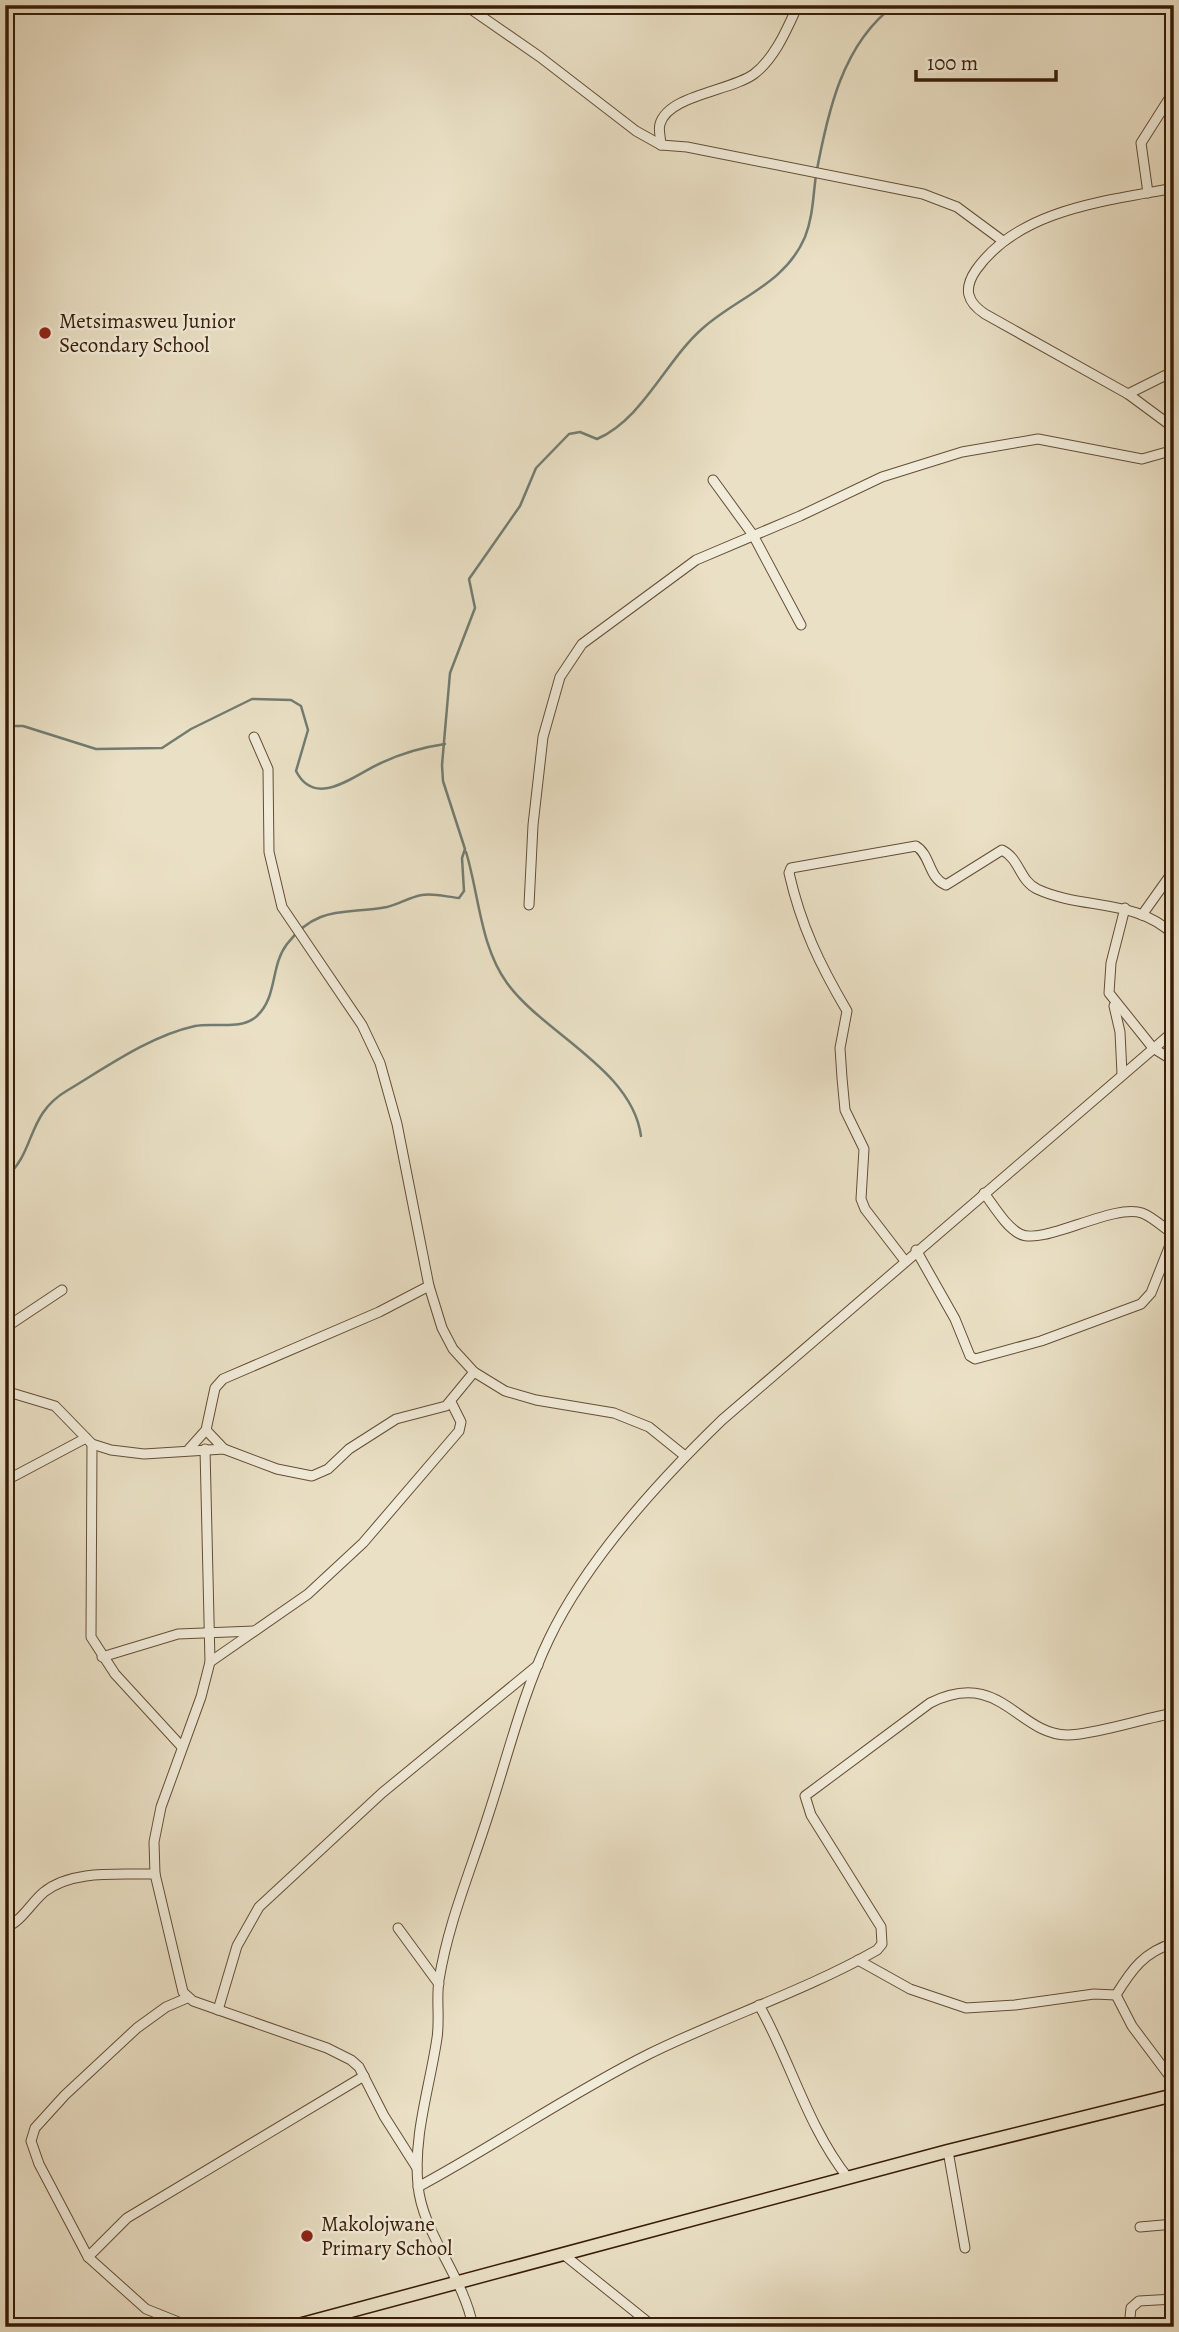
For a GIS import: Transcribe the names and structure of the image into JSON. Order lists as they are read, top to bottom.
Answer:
{
  "places": ["Metsimasweu Junior Secondary School", "Makolojwane Primary School"],
  "scale_bar": "100 m"
}
